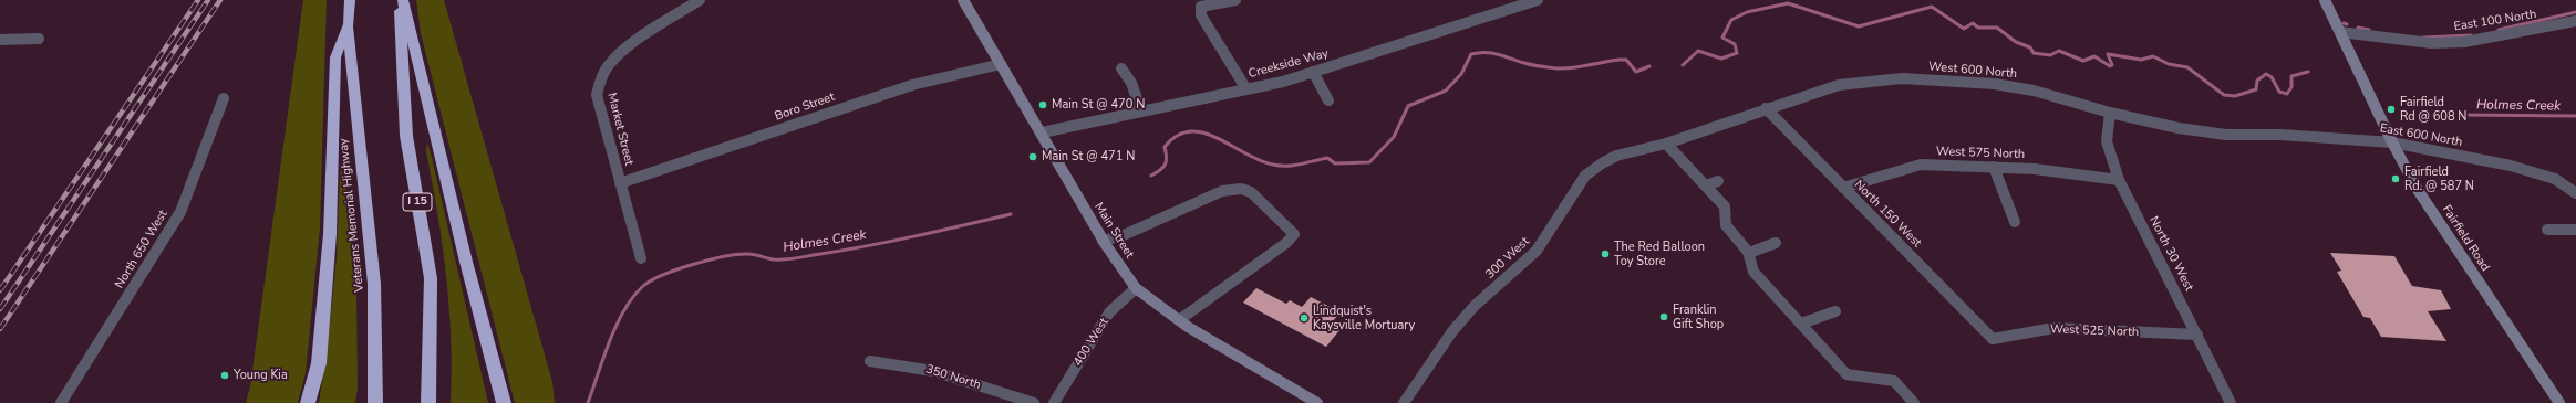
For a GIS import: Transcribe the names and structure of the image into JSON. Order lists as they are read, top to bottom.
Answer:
{
  "streets": {
    "highway": ["I 15", "Veterans Memorial Highway"],
    "main road": ["Main Street", "Fairfield Road"],
    "street": [
      "East 100 North",
      "Creekside Way",
      "West 600 North",
      "Boro Street",
      "Market Street",
      "East 600 North",
      "West 575 North",
      "North 150 West",
      "North 650 West",
      "North 30 West",
      "300 West",
      "West 525 North",
      "400 West",
      "350 North"
    ]
  },
  "crossings": [
    ["East 100 North", "Fairfield Road"],
    ["Creekside Way", "Main Street"],
    ["West 600 North", "East 600 North"],
    ["West 600 North", "North 150 West"],
    ["West 600 North", "North 30 West"],
    ["West 600 North", "300 West"],
    ["Boro Street", "Market Street"],
    ["Boro Street", "Main Street"],
    ["East 600 North", "Fairfield Road"],
    ["West 575 North", "North 150 West"],
    ["West 575 North", "North 30 West"],
    ["North 150 West", "West 525 North"],
    ["Main Street", "400 West"],
    ["North 30 West", "West 525 North"]
  ],
  "water": ["Holmes Creek"],
  "places": [
    "Main St @ 470 N",
    "Fairfield Rd @ 608 N",
    "Main St @ 471 N",
    "Fairfield Rd. @ 587 N",
    "The Red Balloon Toy Store",
    "Franklin Gift Shop",
    "Lindquist's Kaysville Mortuary",
    "Young Kia"
  ]
}
